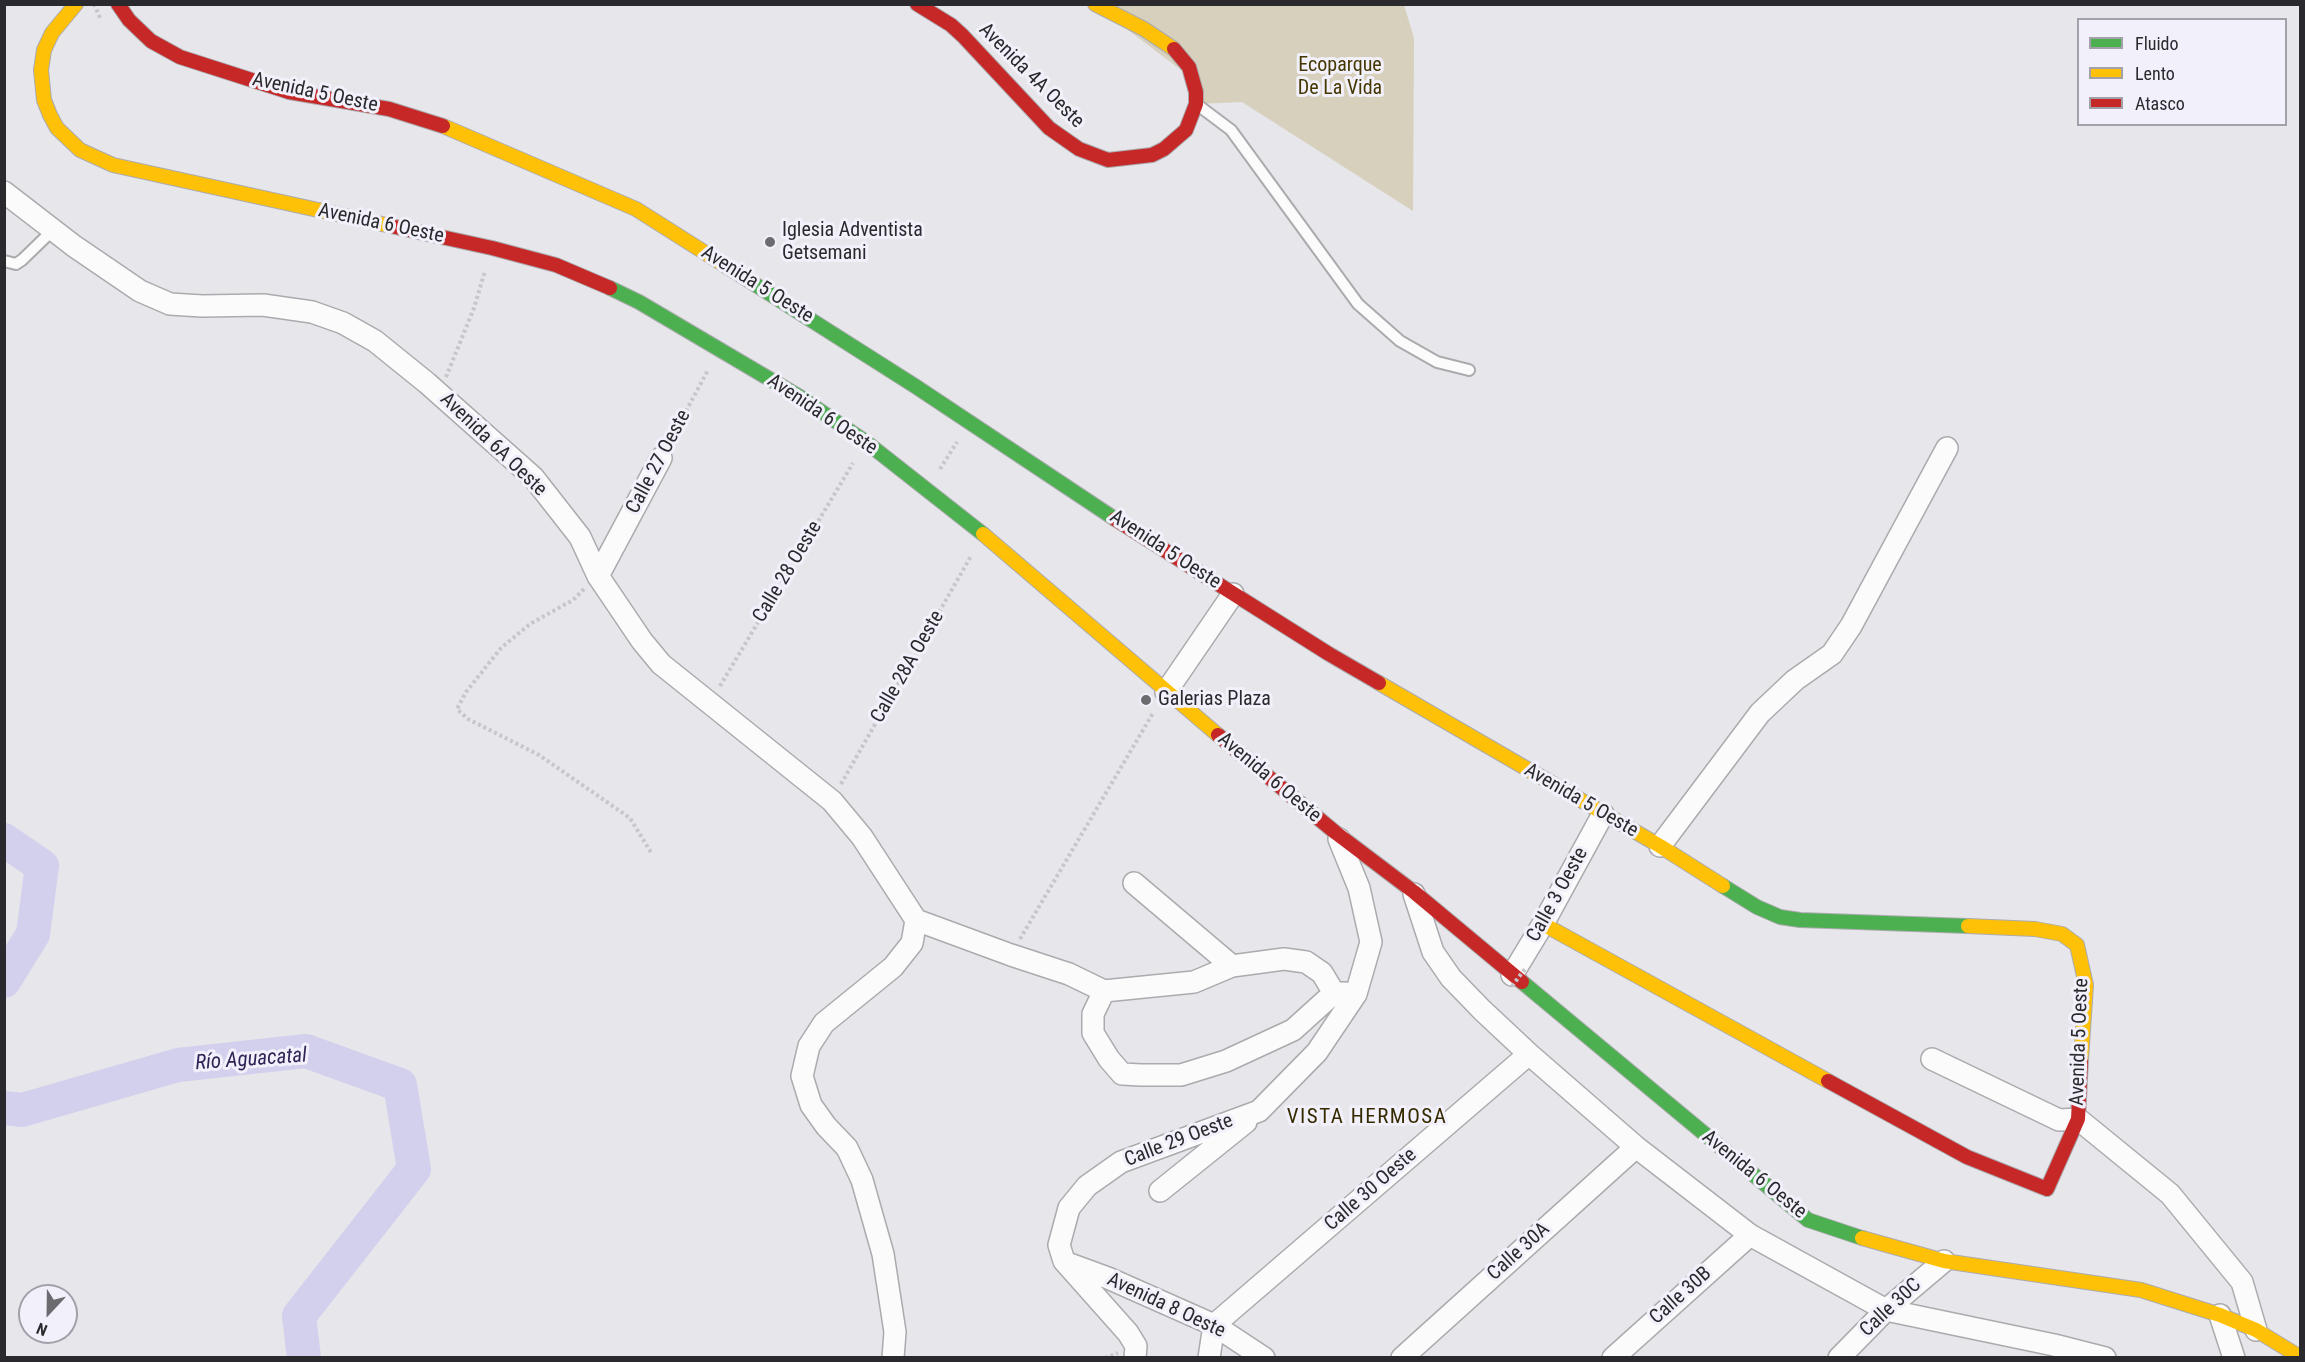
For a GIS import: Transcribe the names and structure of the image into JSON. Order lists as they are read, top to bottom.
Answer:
{
  "streets": {
    "main road": ["Avenida 4A Oeste", "Avenida 5 Oeste", "Avenida 6 Oeste"],
    "street": [
      "Avenida 6A Oeste",
      "Calle 27 Oeste",
      "Calle 3 Oeste",
      "Calle 29 Oeste",
      "Calle 30 Oeste",
      "Calle 30A",
      "Calle 30B",
      "Avenida 8 Oeste",
      "Calle 30C"
    ],
    "path": ["Calle 28 Oeste", "Calle 28A Oeste"]
  },
  "crossings": [
    ["Avenida 5 Oeste", "Avenida 6 Oeste"],
    ["Avenida 5 Oeste", "Calle 3 Oeste"],
    ["Avenida 6 Oeste", "Calle 27 Oeste"],
    ["Avenida 6 Oeste", "Calle 28 Oeste"],
    ["Avenida 6 Oeste", "Calle 28A Oeste"],
    ["Avenida 6 Oeste", "Calle 3 Oeste"],
    ["Avenida 6 Oeste", "Calle 29 Oeste"],
    ["Avenida 6 Oeste", "Calle 30C"],
    ["Avenida 6A Oeste", "Calle 27 Oeste"],
    ["Avenida 6A Oeste", "Calle 28 Oeste"],
    ["Avenida 6A Oeste", "Calle 28A Oeste"],
    ["Calle 29 Oeste", "Avenida 8 Oeste"],
    ["Calle 30 Oeste", "Avenida 8 Oeste"]
  ],
  "districts": ["VISTA HERMOSA"],
  "water": ["Río Aguacatal"],
  "parks": ["Ecoparque De La Vida"],
  "places": ["Iglesia Adventista Getsemani", "Galerias Plaza"],
  "legend": ["Fluido", "Lento", "Atasco"],
  "north": "bottom"
}
